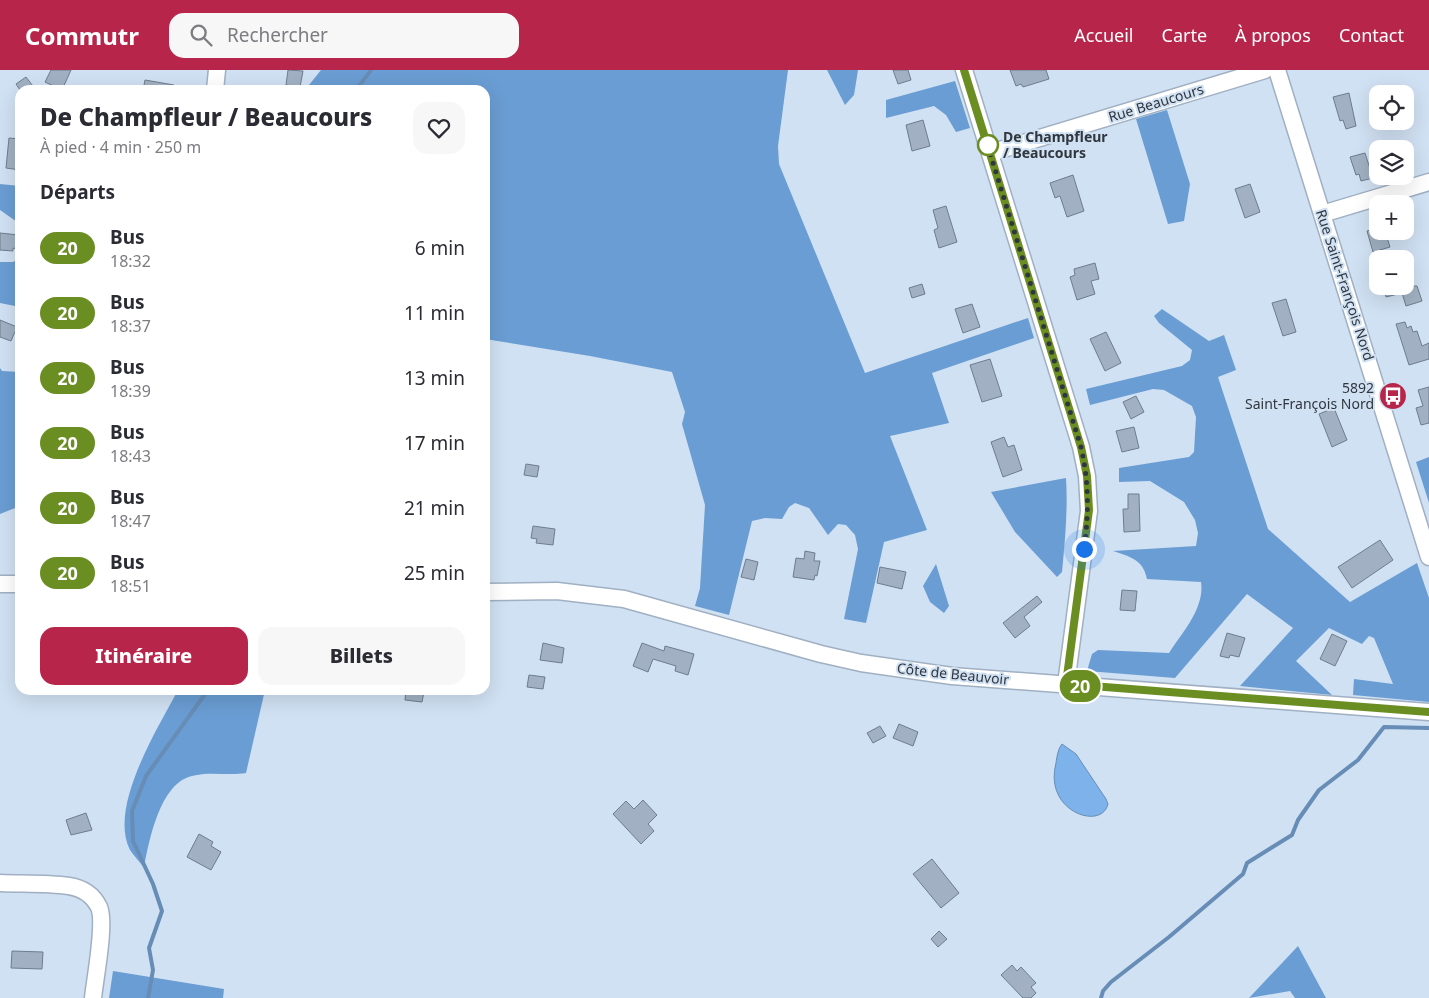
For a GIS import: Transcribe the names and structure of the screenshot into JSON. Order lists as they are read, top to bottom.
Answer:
{
  "streets": {
    "street": ["Rue Beaucours", "Rue Saint-François Nord", "Côte de Beauvoir"]
  },
  "places": {
    "other": ["De Champfleur / Beaucours"],
    "bus stop": ["5892 Saint-François Nord"]
  },
  "lines": ["bus line 20"],
  "page": {
    "header": "Commutr",
    "search": "Rechercher",
    "nav": [
      "Accueil",
      "Carte",
      "À propos",
      "Contact"
    ],
    "on_map": "20",
    "map_buttons": ["+", "−"],
    "heading": [
      ["De Champfleur / Beaucours", "À pied · 4 min · 250 m"],
      "Départs"
    ],
    "list": [
      {
        "mark": "20",
        "name": "Bus",
        "note": "18:32",
        "value": "6 min"
      },
      {
        "mark": "20",
        "name": "Bus",
        "note": "18:37",
        "value": "11 min"
      },
      {
        "mark": "20",
        "name": "Bus",
        "note": "18:39",
        "value": "13 min"
      },
      {
        "mark": "20",
        "name": "Bus",
        "note": "18:43",
        "value": "17 min"
      },
      {
        "mark": "20",
        "name": "Bus",
        "note": "18:47",
        "value": "21 min"
      },
      {
        "mark": "20",
        "name": "Bus",
        "note": "18:51",
        "value": "25 min"
      }
    ],
    "buttons": ["Itinéraire", "Billets"]
  }
}
